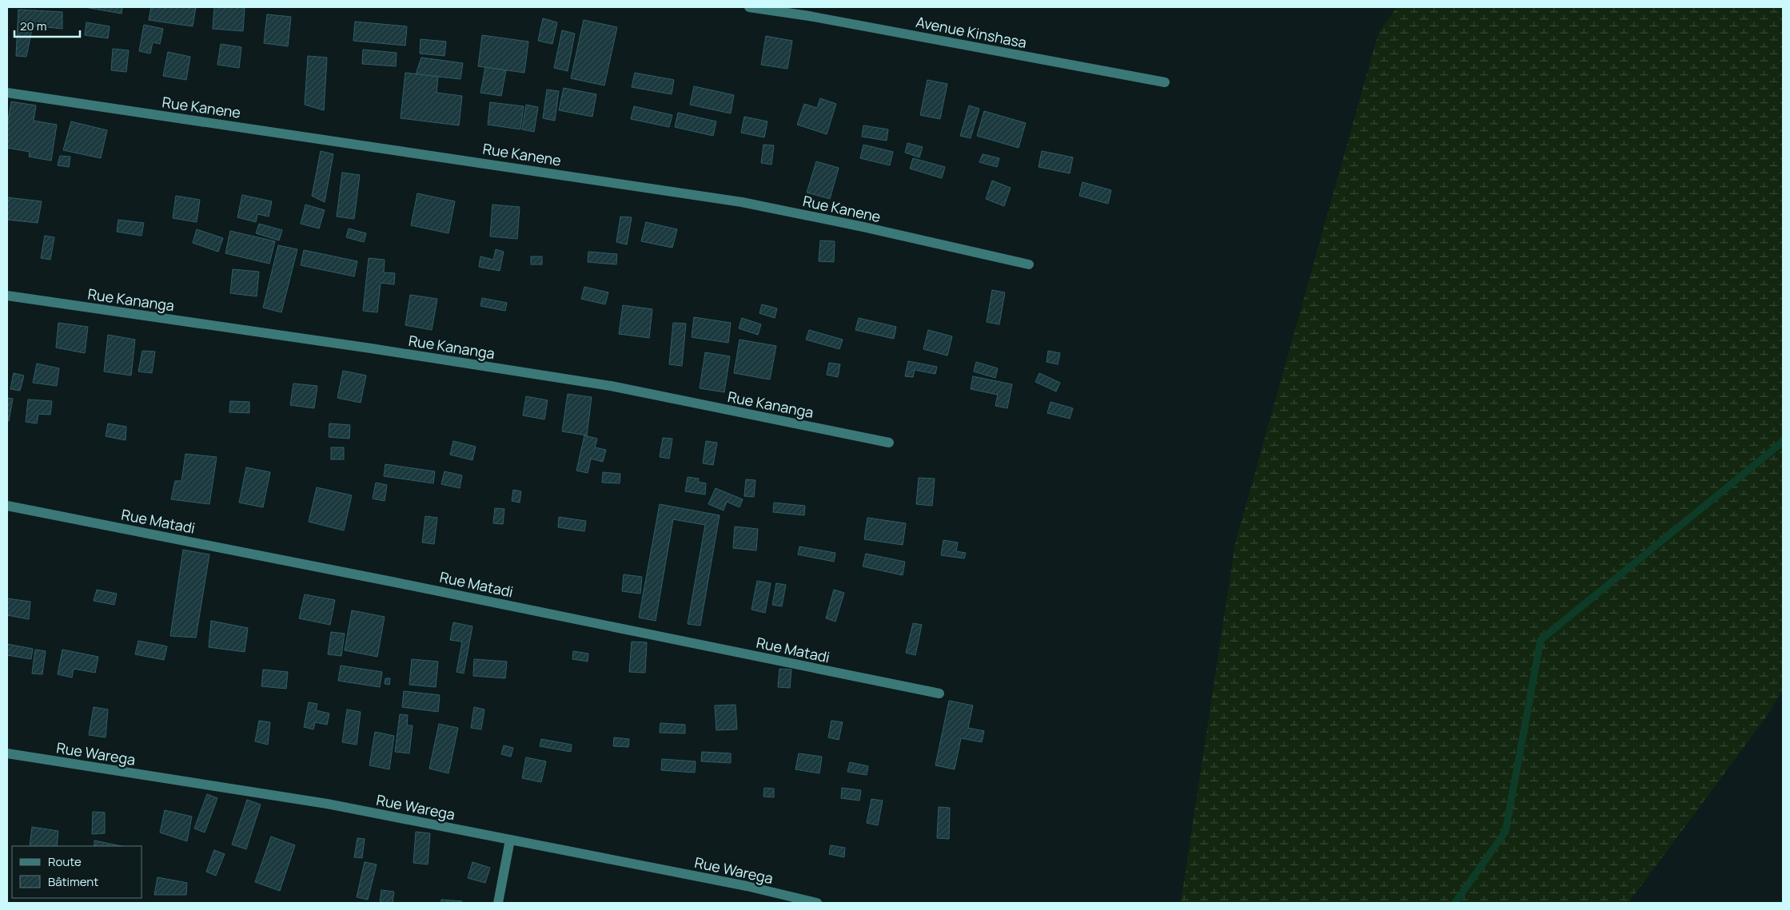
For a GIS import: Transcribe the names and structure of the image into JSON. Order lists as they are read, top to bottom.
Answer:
{
  "streets": {
    "street": [
      "Avenue Kinshasa",
      "Rue Kanene",
      "Rue Kananga",
      "Rue Matadi",
      "Rue Warega"
    ]
  },
  "legend": ["Route", "Bâtiment"],
  "scale_bar": "20 m"
}
